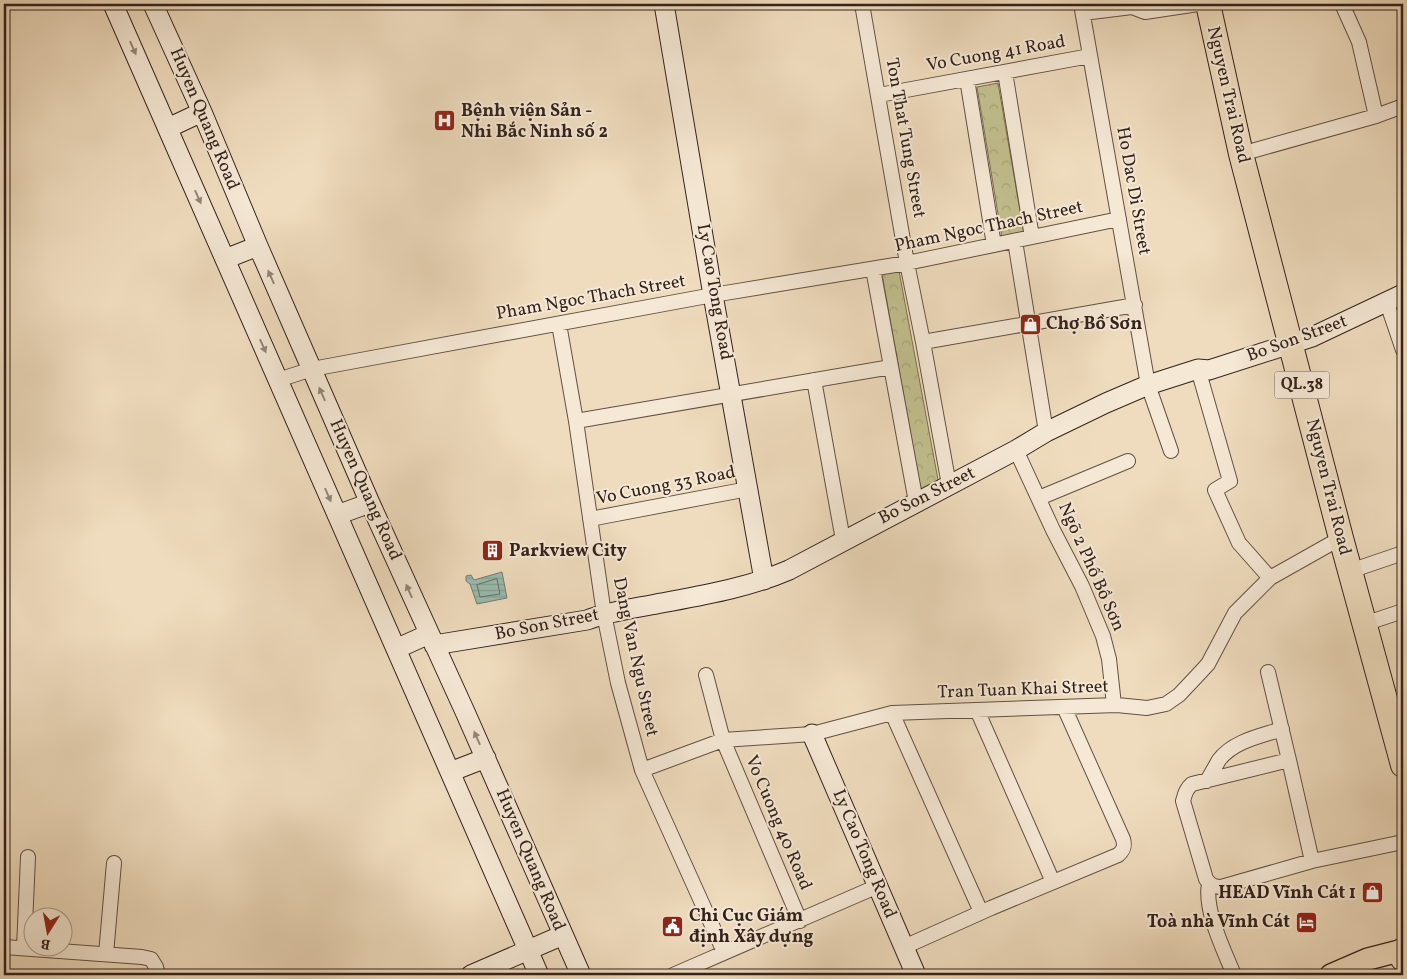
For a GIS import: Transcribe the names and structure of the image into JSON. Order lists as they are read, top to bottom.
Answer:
{
  "streets": {
    "highway": ["Nguyen Trai Road", "QL.38"],
    "street": [
      "Vo Cuong 41 Road",
      "Huyen Quang Road",
      "Ton That Tung Street",
      "Ho Dac Di Street",
      "Pham Ngoc Thach Street",
      "Ly Cao Tong Road",
      "Bo Son Street",
      "Vo Cuong 33 Road",
      "Ngõ 2 Phố Bồ Sơn",
      "Dang Van Ngu Street",
      "Tran Tuan Khai Street",
      "Vo Cuong 40 Road"
    ]
  },
  "crossings": [
    ["Vo Cuong 41 Road", "Ton That Tung Street"],
    ["Vo Cuong 41 Road", "Ho Dac Di Street"],
    ["Nguyen Trai Road", "Bo Son Street"],
    ["Nguyen Trai Road", "Tran Tuan Khai Street"],
    ["Huyen Quang Road", "Pham Ngoc Thach Street"],
    ["Huyen Quang Road", "Bo Son Street"],
    ["Ton That Tung Street", "Pham Ngoc Thach Street"],
    ["Ton That Tung Street", "Bo Son Street"],
    ["Ho Dac Di Street", "Pham Ngoc Thach Street"],
    ["Ho Dac Di Street", "Bo Son Street"],
    ["Pham Ngoc Thach Street", "Ly Cao Tong Road"],
    ["Pham Ngoc Thach Street", "Dang Van Ngu Street"],
    ["Ly Cao Tong Road", "Bo Son Street"],
    ["Ly Cao Tong Road", "Vo Cuong 33 Road"],
    ["Ly Cao Tong Road", "Tran Tuan Khai Street"],
    ["Bo Son Street", "Ngõ 2 Phố Bồ Sơn"],
    ["Bo Son Street", "Dang Van Ngu Street"],
    ["Vo Cuong 33 Road", "Dang Van Ngu Street"],
    ["Ngõ 2 Phố Bồ Sơn", "Tran Tuan Khai Street"],
    ["Dang Van Ngu Street", "Tran Tuan Khai Street"],
    ["Tran Tuan Khai Street", "Vo Cuong 40 Road"]
  ],
  "places": {
    "hospital": ["Bệnh viện Sản - Nhi Bắc Ninh số 2"],
    "shop": ["Chợ Bồ Sơn", "HEAD Vĩnh Cát 1"],
    "building": ["Parkview City"],
    "hotel": ["Toà nhà Vĩnh Cát"],
    "public building": ["Chi Cục Giám định Xây dựng"]
  },
  "north": "bottom"
}
